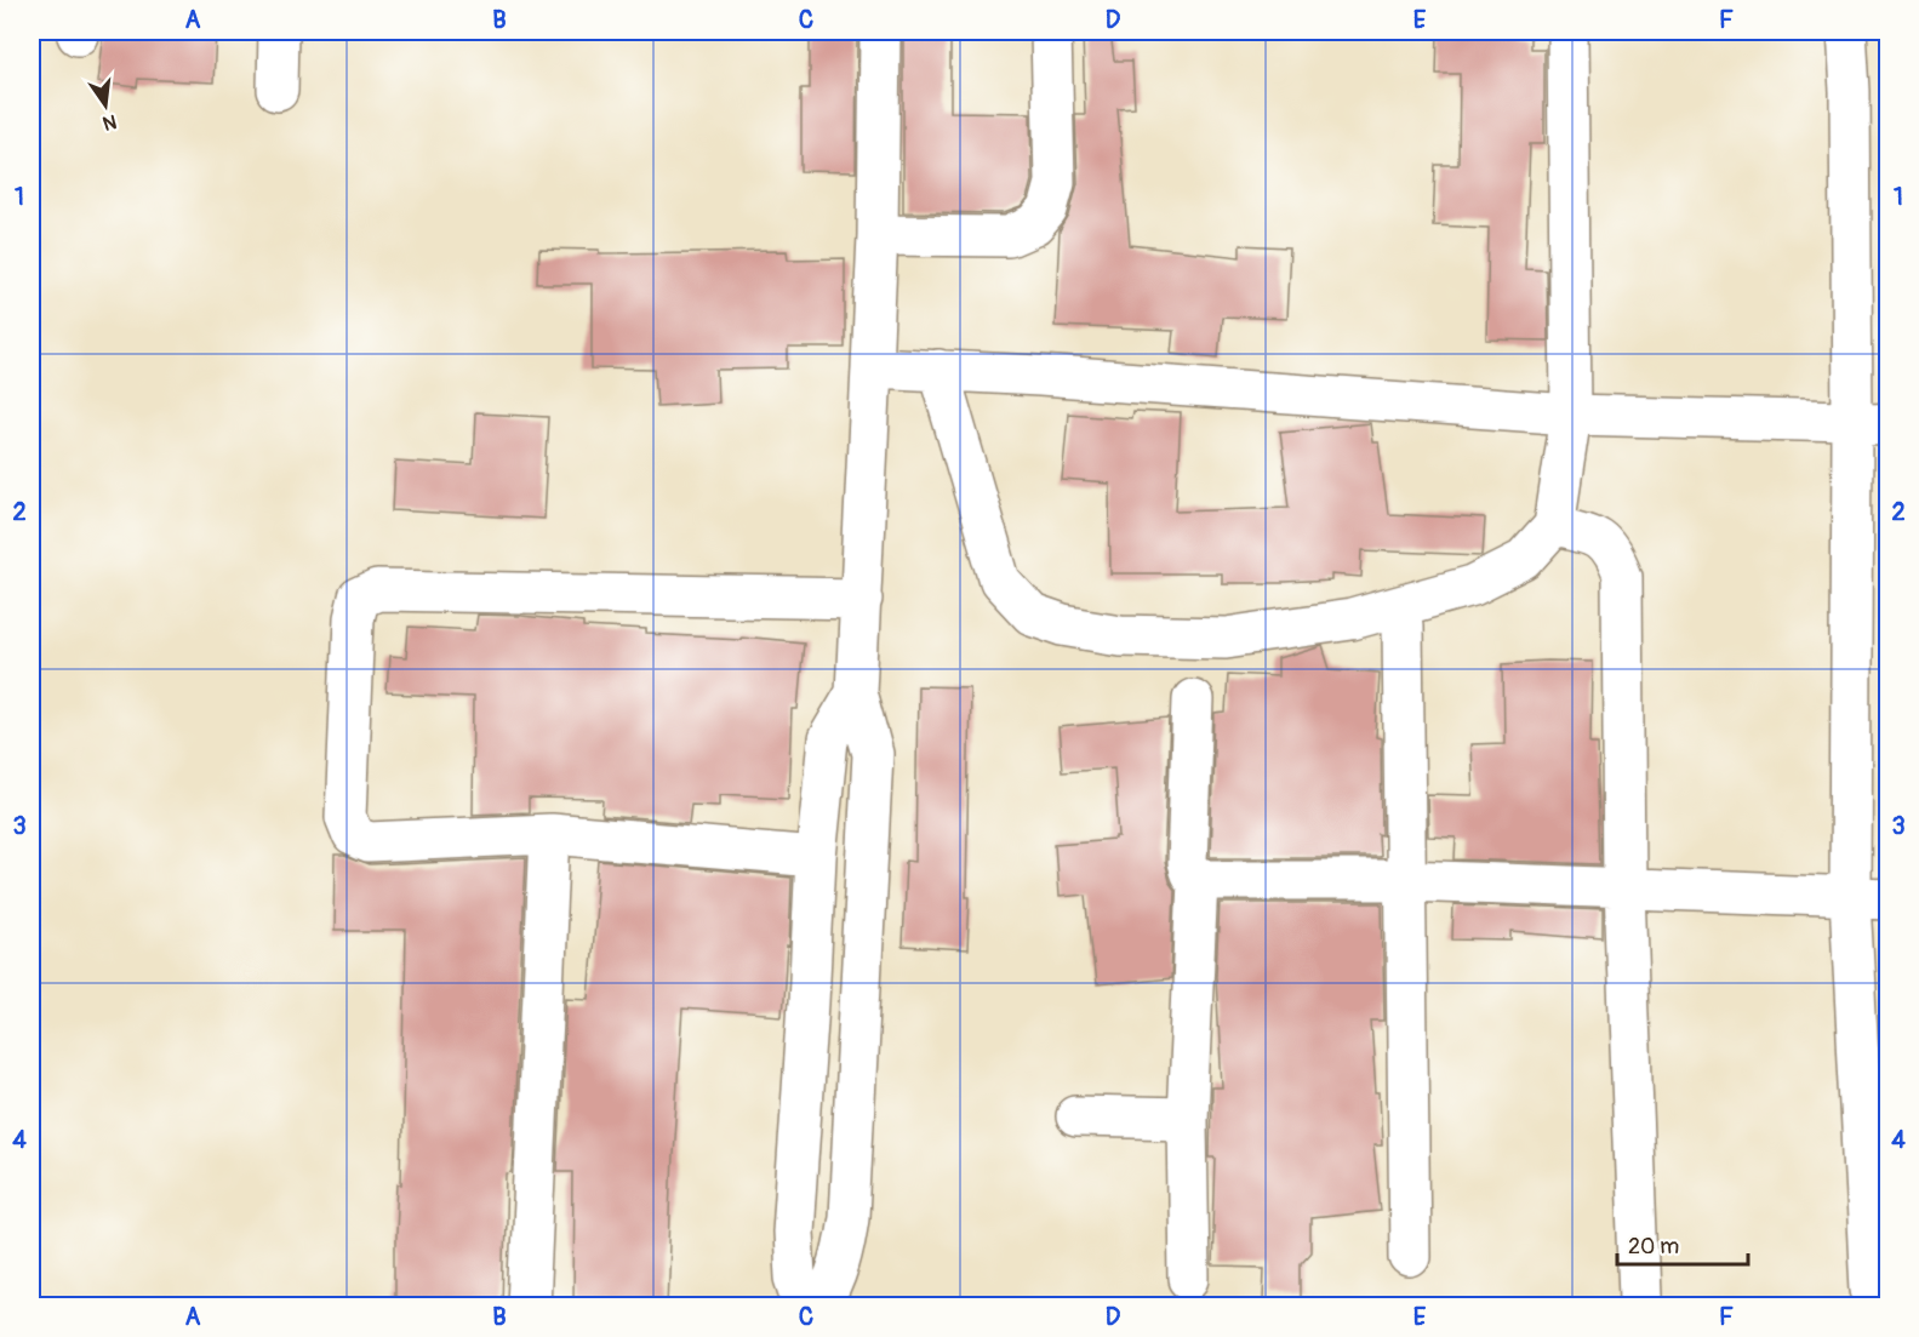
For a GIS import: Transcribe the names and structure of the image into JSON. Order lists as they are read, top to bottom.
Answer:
{
  "scale_bar": "20 m",
  "north": "bottom",
  "grid": {
    "columns": [
      "A",
      "B",
      "C",
      "D",
      "E",
      "F"
    ],
    "rows": [
      "1",
      "2",
      "3",
      "4"
    ]
  }
}
